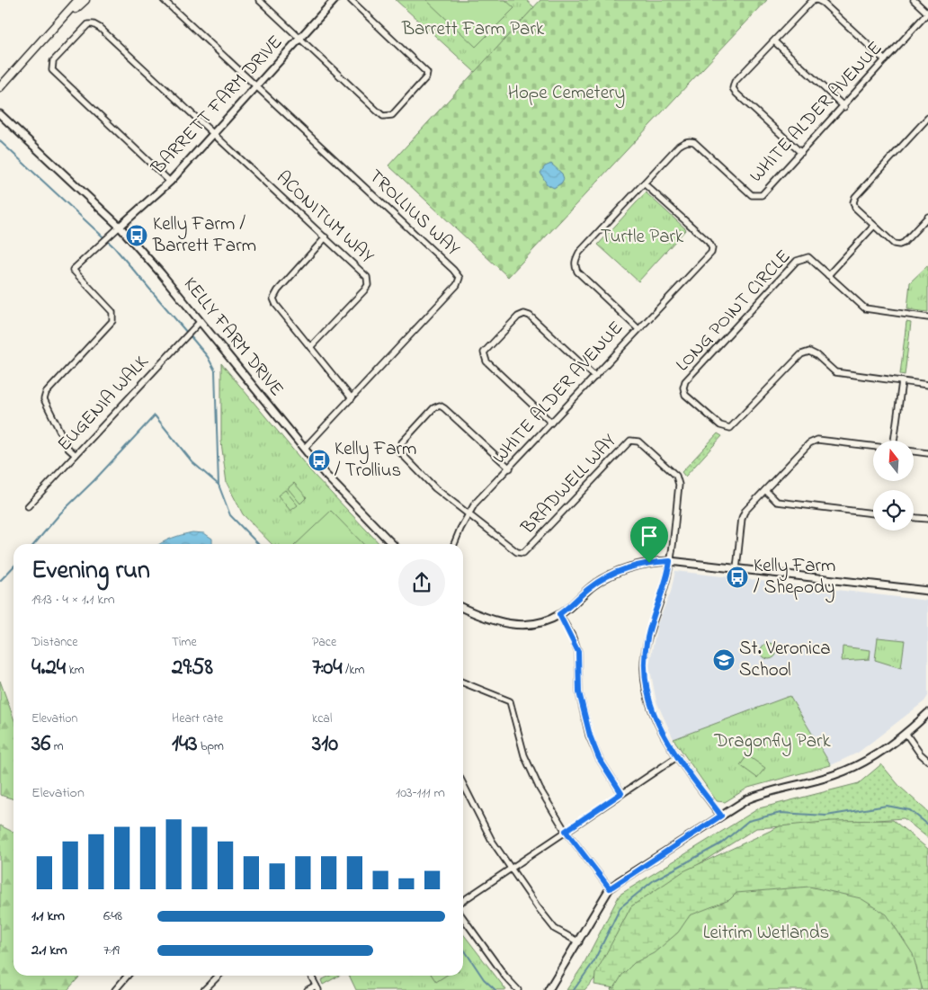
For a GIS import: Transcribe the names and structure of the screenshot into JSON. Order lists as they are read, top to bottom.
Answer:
{
  "streets": {
    "street": [
      "BARRETT FARM DRIVE",
      "WHITE ALDER AVENUE",
      "TROLLIUS WAY",
      "ACONITUM WAY",
      "LONG POINT CIRCLE",
      "KELLY FARM DRIVE",
      "EUGENIA WALK",
      "BRADWELL WAY"
    ]
  },
  "crossings": [
    ["BARRETT FARM DRIVE", "TROLLIUS WAY"],
    ["BARRETT FARM DRIVE", "ACONITUM WAY"],
    ["BARRETT FARM DRIVE", "KELLY FARM DRIVE"],
    ["WHITE ALDER AVENUE", "BRADWELL WAY"],
    ["TROLLIUS WAY", "KELLY FARM DRIVE"],
    ["KELLY FARM DRIVE", "EUGENIA WALK"]
  ],
  "parks": [
    "Barrett Farm Park",
    "Hope Cemetery",
    "Turtle Park",
    "Dragonfly Park",
    "Leitrim Wetlands"
  ],
  "places": {
    "bus stop": ["Kelly Farm / Barrett Farm", "Kelly Farm / Trollius", "Kelly Farm / Shepody"],
    "school or university": ["St. Veronica School"]
  },
  "north": "top",
  "page": {
    "heading": ["Evening run", "19:13 · 4 × 1.1 km"],
    "stats": [
      ["Distance", "4.24 km"],
      ["Time", "29:58"],
      ["Pace", "7:04 /km"],
      ["Elevation", "36 m"],
      ["Heart rate", "143 bpm"],
      ["kcal", "310"]
    ],
    "chart": ["Elevation", "103–111 m"],
    "list": [
      {
        "name": "1.1 km",
        "note": "6:48"
      },
      {
        "name": "2.1 km",
        "note": "7:19"
      }
    ]
  }
}
